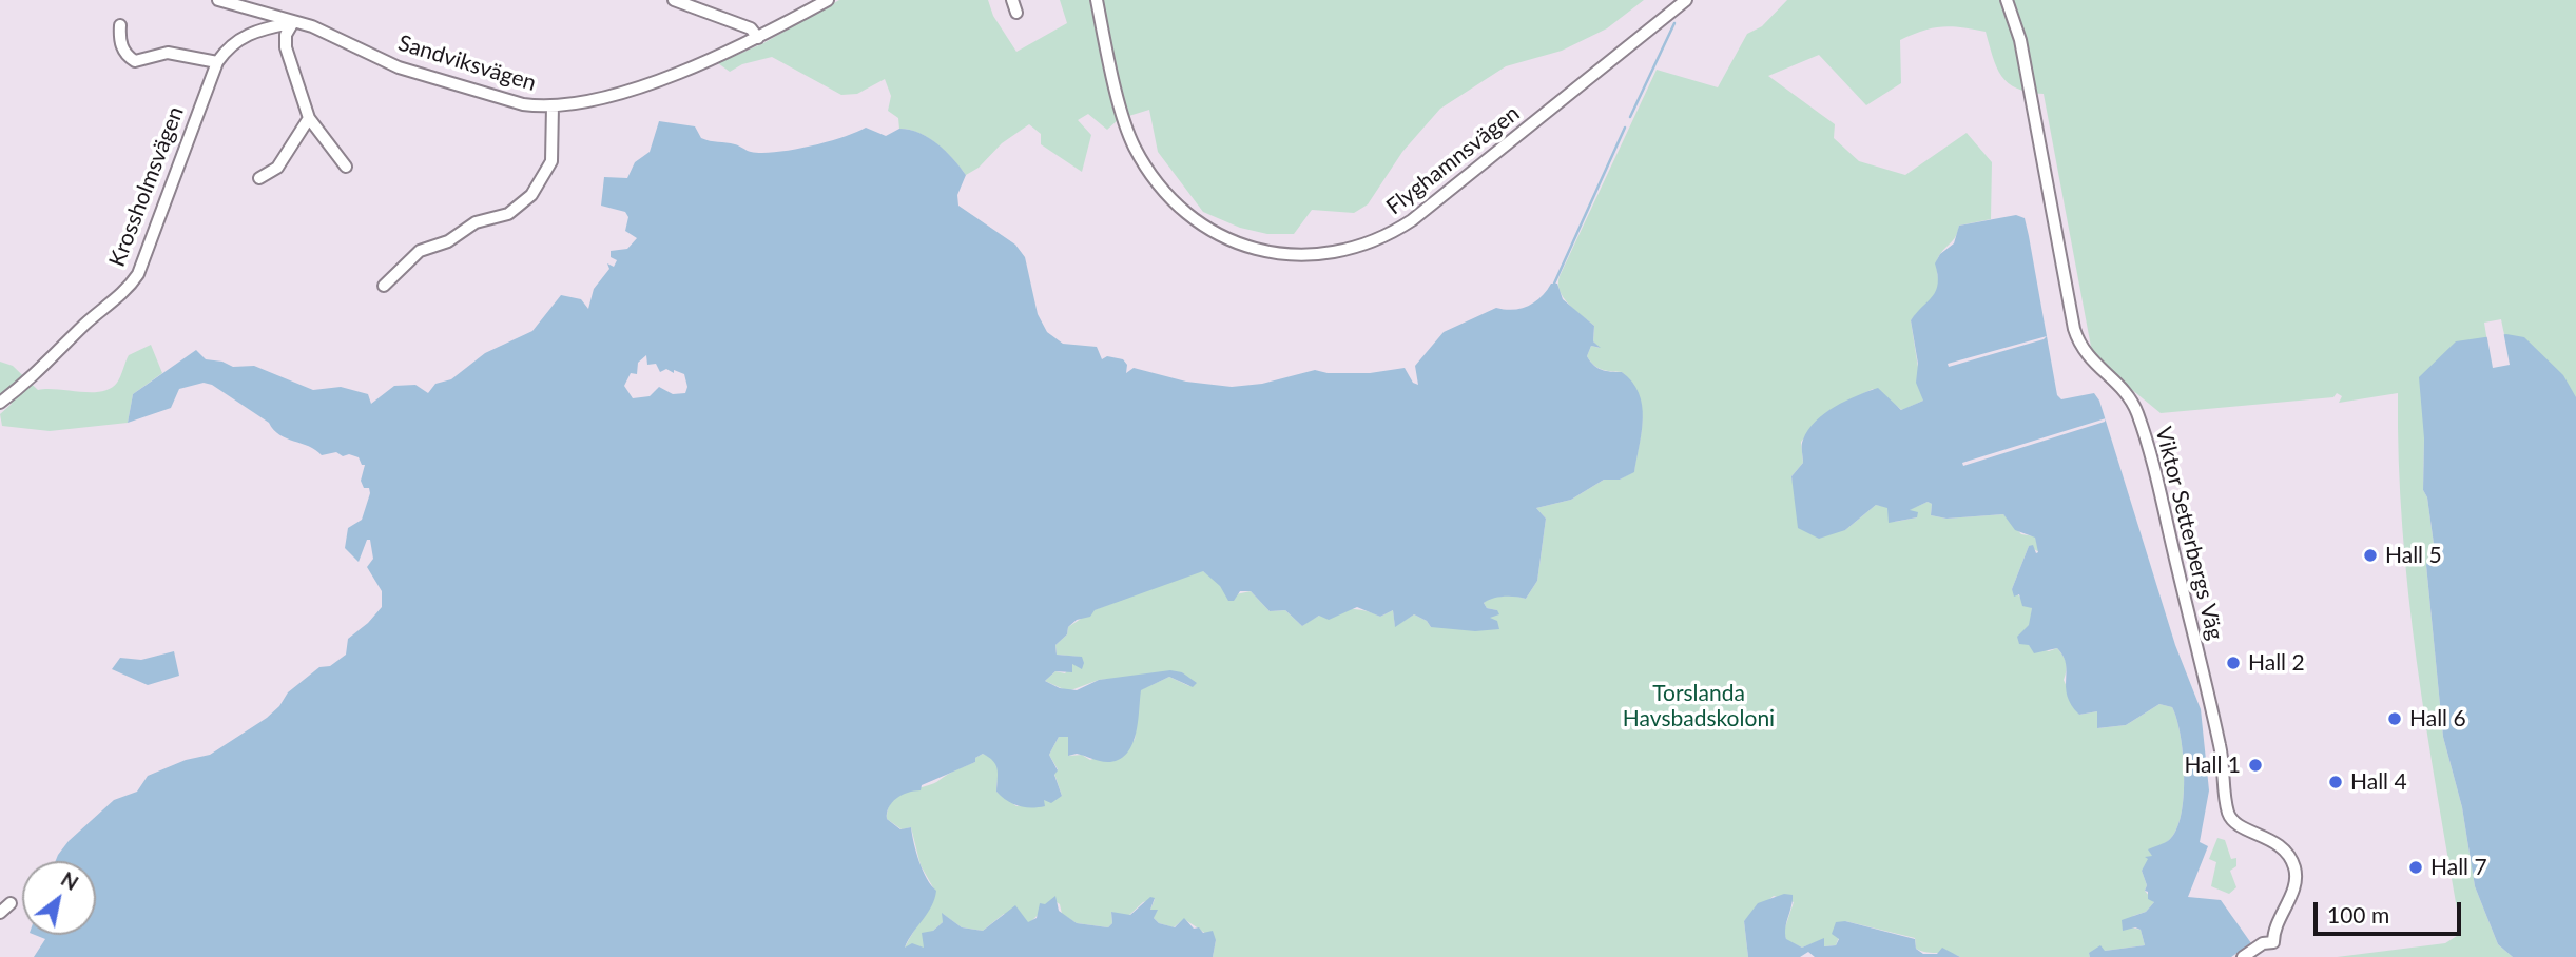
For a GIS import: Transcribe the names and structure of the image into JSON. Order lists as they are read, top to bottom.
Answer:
{
  "streets": {
    "street": [
      "Sandviksvägen",
      "Flyghamnsvägen",
      "Krossholmsvägen",
      "Viktor Setterbergs Väg"
    ]
  },
  "crossings": [
    ["Sandviksvägen", "Krossholmsvägen"]
  ],
  "parks": ["Torslanda Havsbadskoloni"],
  "places": [
    "Hall 5",
    "Hall 2",
    "Hall 6",
    "Hall 1",
    "Hall 4",
    "Hall 7"
  ],
  "scale_bar": "100 m",
  "north": "top right"
}
